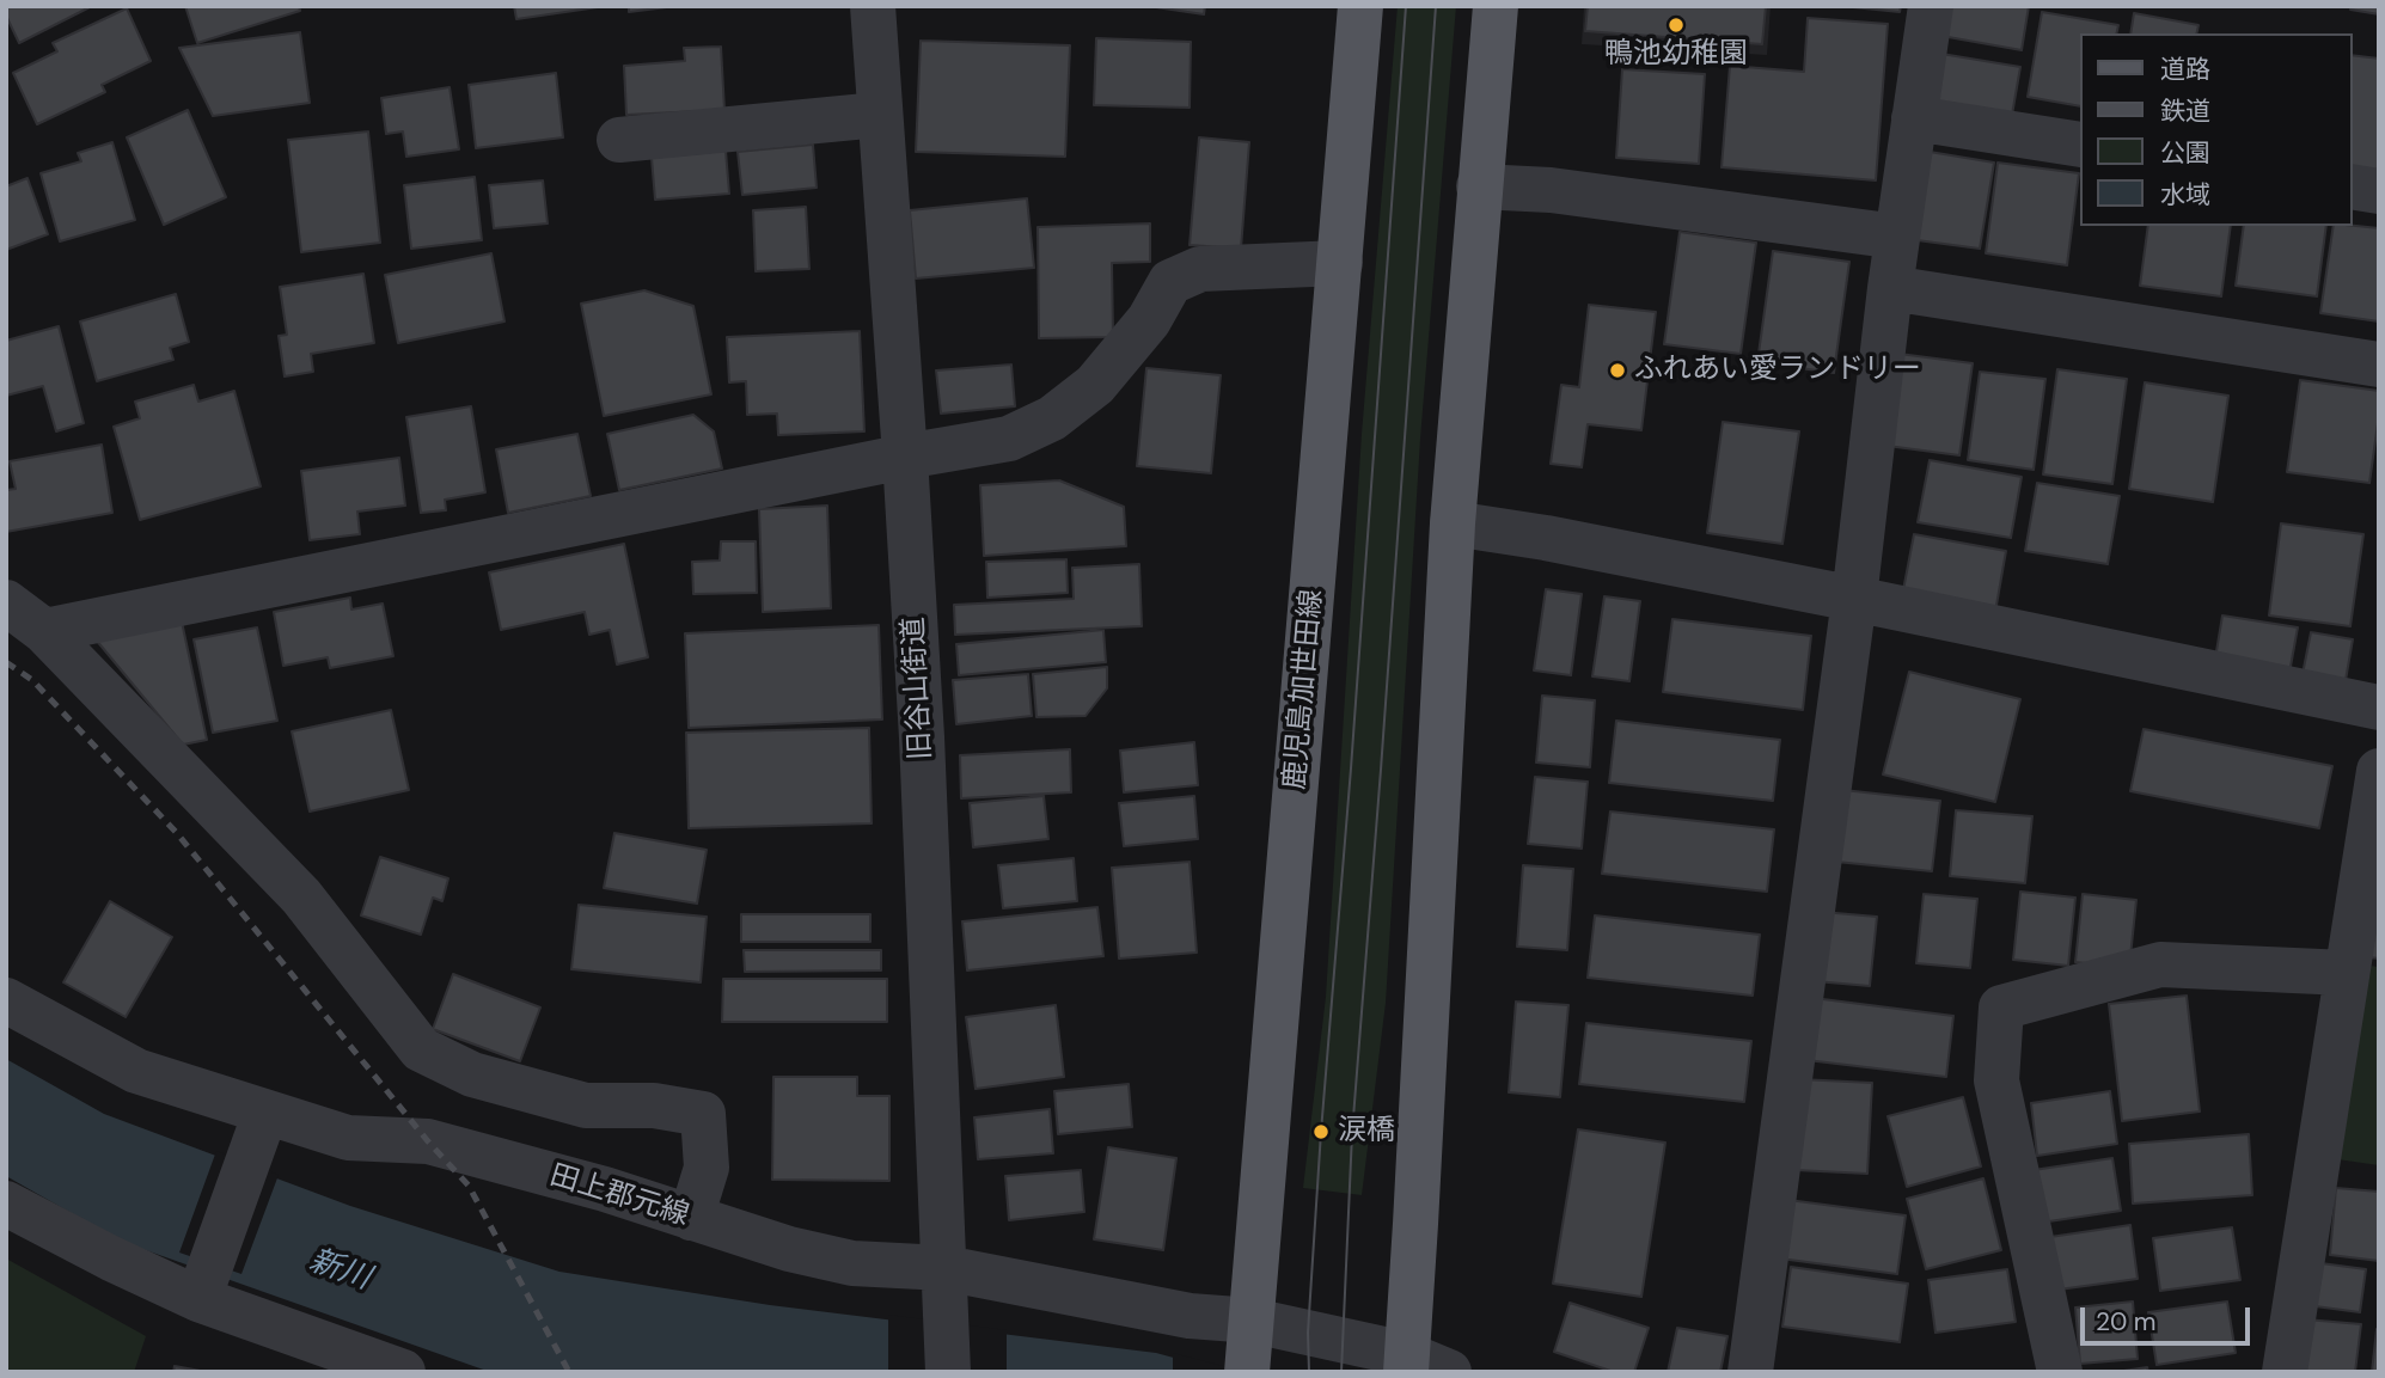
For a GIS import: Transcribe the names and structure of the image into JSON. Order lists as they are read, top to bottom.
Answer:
{
  "streets": {
    "main road": ["鹿児島加世田線"],
    "street": ["旧谷山街道", "田上郡元線"]
  },
  "crossings": [
    ["旧谷山街道", "田上郡元線"],
    ["鹿児島加世田線", "田上郡元線"]
  ],
  "water": ["新川"],
  "places": ["鴨池幼稚園", "ふれあい愛ランドリー", "涙橋"],
  "legend": [
    "道路",
    "鉄道",
    "公園",
    "水域"
  ],
  "scale_bar": "20 m"
}
